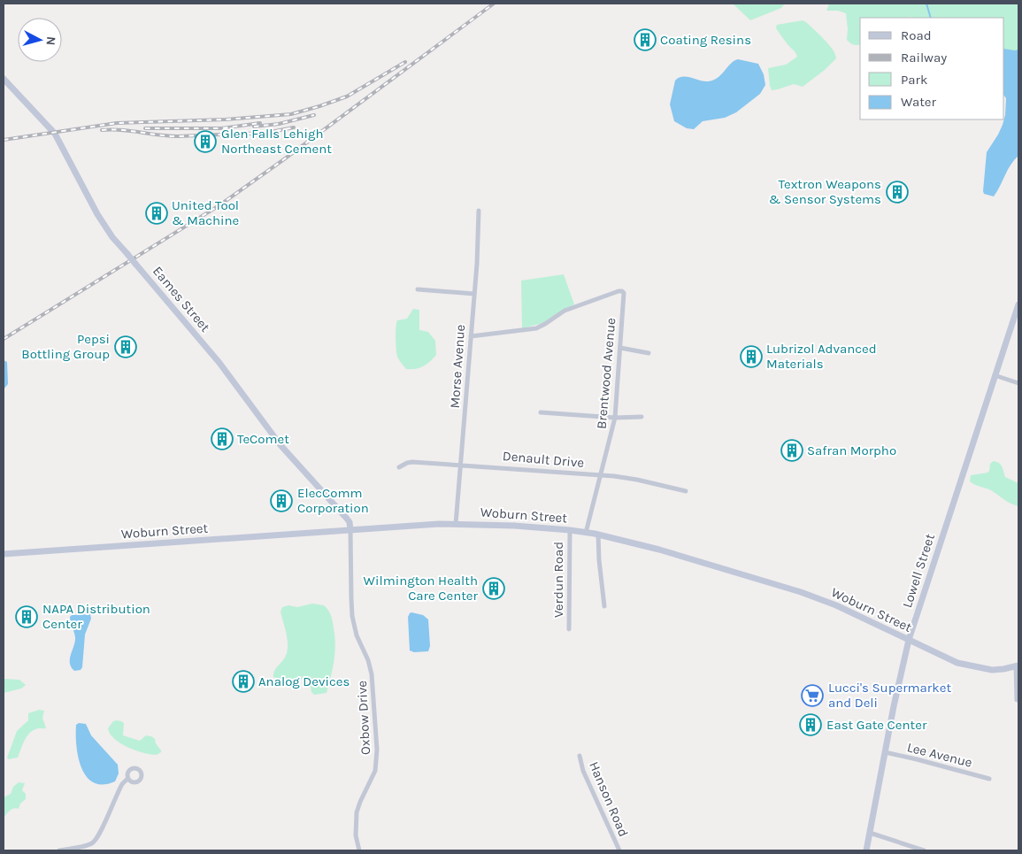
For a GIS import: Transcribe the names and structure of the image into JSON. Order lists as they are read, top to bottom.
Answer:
{
  "streets": {
    "main road": ["Eames Street", "Woburn Street", "Lowell Street"],
    "street": [
      "Morse Avenue",
      "Brentwood Avenue",
      "Denault Drive",
      "Verdun Road",
      "Oxbow Drive",
      "Lee Avenue",
      "Hanson Road"
    ]
  },
  "crossings": [
    ["Eames Street", "Woburn Street"],
    ["Eames Street", "Oxbow Drive"],
    ["Morse Avenue", "Brentwood Avenue"],
    ["Morse Avenue", "Denault Drive"],
    ["Morse Avenue", "Woburn Street"],
    ["Brentwood Avenue", "Denault Drive"],
    ["Brentwood Avenue", "Woburn Street"],
    ["Woburn Street", "Lowell Street"],
    ["Woburn Street", "Verdun Road"],
    ["Woburn Street", "Oxbow Drive"],
    ["Lowell Street", "Lee Avenue"]
  ],
  "places": {
    "building": [
      "Coating Resins",
      "Glen Falls Lehigh Northeast Cement",
      "Textron Weapons & Sensor Systems",
      "United Tool & Machine",
      "Pepsi Bottling Group",
      "Lubrizol Advanced Materials",
      "TeComet",
      "Safran Morpho",
      "ElecComm Corporation",
      "Wilmington Health Care Center",
      "NAPA Distribution Center",
      "Analog Devices",
      "East Gate Center"
    ],
    "supermarket": ["Lucci's Supermarket and Deli"]
  },
  "legend": [
    "Road",
    "Railway",
    "Park",
    "Water"
  ],
  "north": "right"
}
